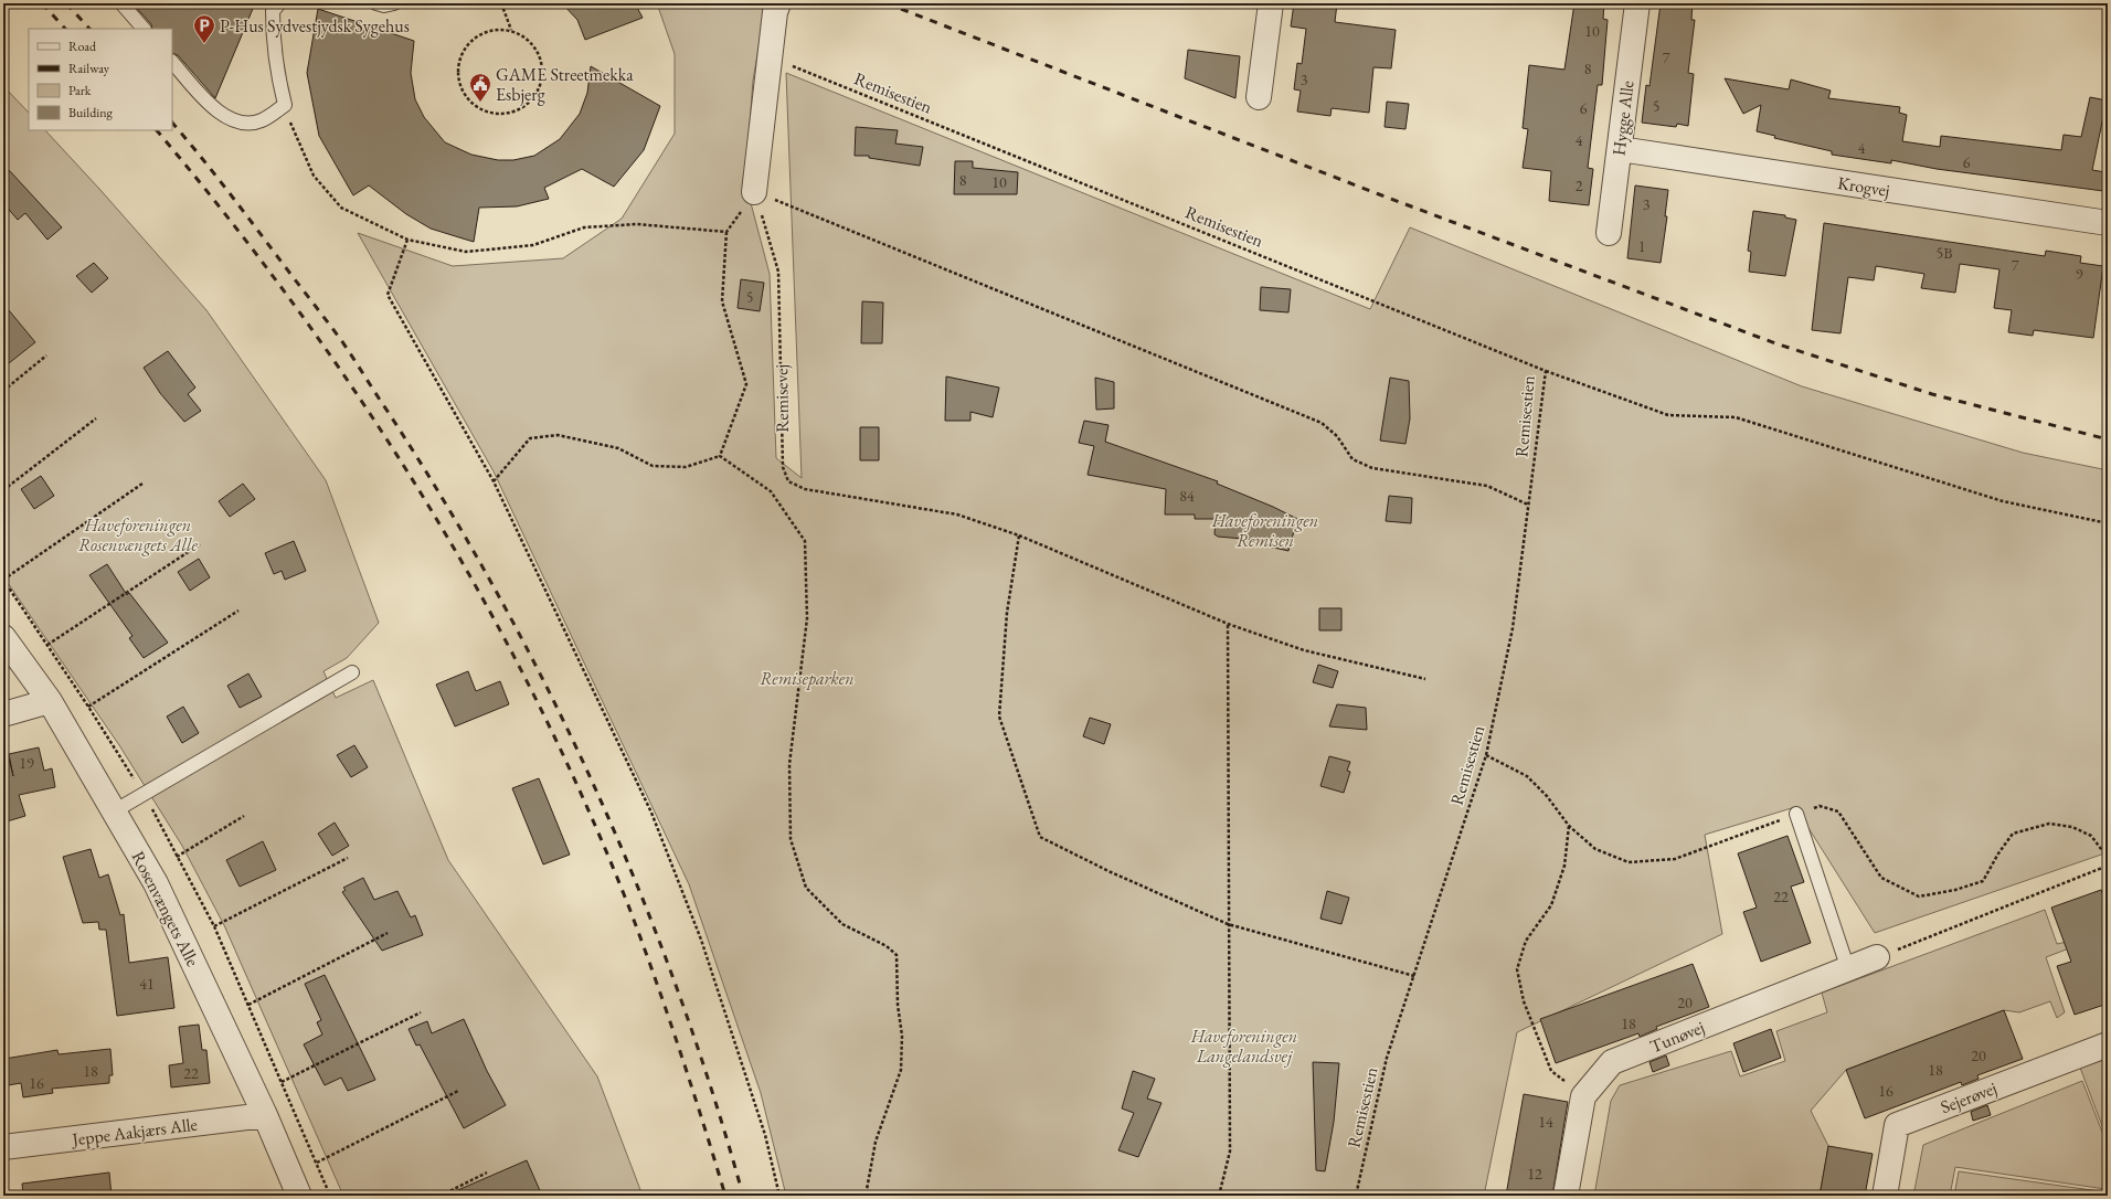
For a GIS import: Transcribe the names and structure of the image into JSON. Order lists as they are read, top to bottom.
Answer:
{
  "streets": {
    "street": [
      "Hygge Alle",
      "Krogvej",
      "Rosenvængets Alle",
      "Tunøvej",
      "Sejerøvej",
      "Jeppe Aakjærs Alle"
    ],
    "path": ["Remisestien", "Remisevej"]
  },
  "crossings": [
    ["Hygge Alle", "Krogvej"],
    ["Rosenvængets Alle", "Jeppe Aakjærs Alle"]
  ],
  "parks": [
    "Haveforeningen Remisen",
    "Haveforeningen Rosenvængets Alle",
    "Remiseparken",
    "Haveforeningen Langelandsvej"
  ],
  "places": {
    "parking": ["P-Hus Sydvestjydsk Sygehus"],
    "public building": ["GAME Streetmekka Esbjerg"]
  },
  "house_numbers": [
    "10",
    "7",
    "8",
    "3",
    "5",
    "6",
    "4",
    "4",
    "6",
    "8",
    "10",
    "2",
    "3",
    "1",
    "5B",
    "7",
    "9",
    "5",
    "84",
    "19",
    "22",
    "41",
    "20",
    "18",
    "20",
    "18",
    "18",
    "22",
    "16",
    "16",
    "14",
    "12"
  ],
  "legend": [
    "Road",
    "Railway",
    "Park",
    "Building"
  ]
}
